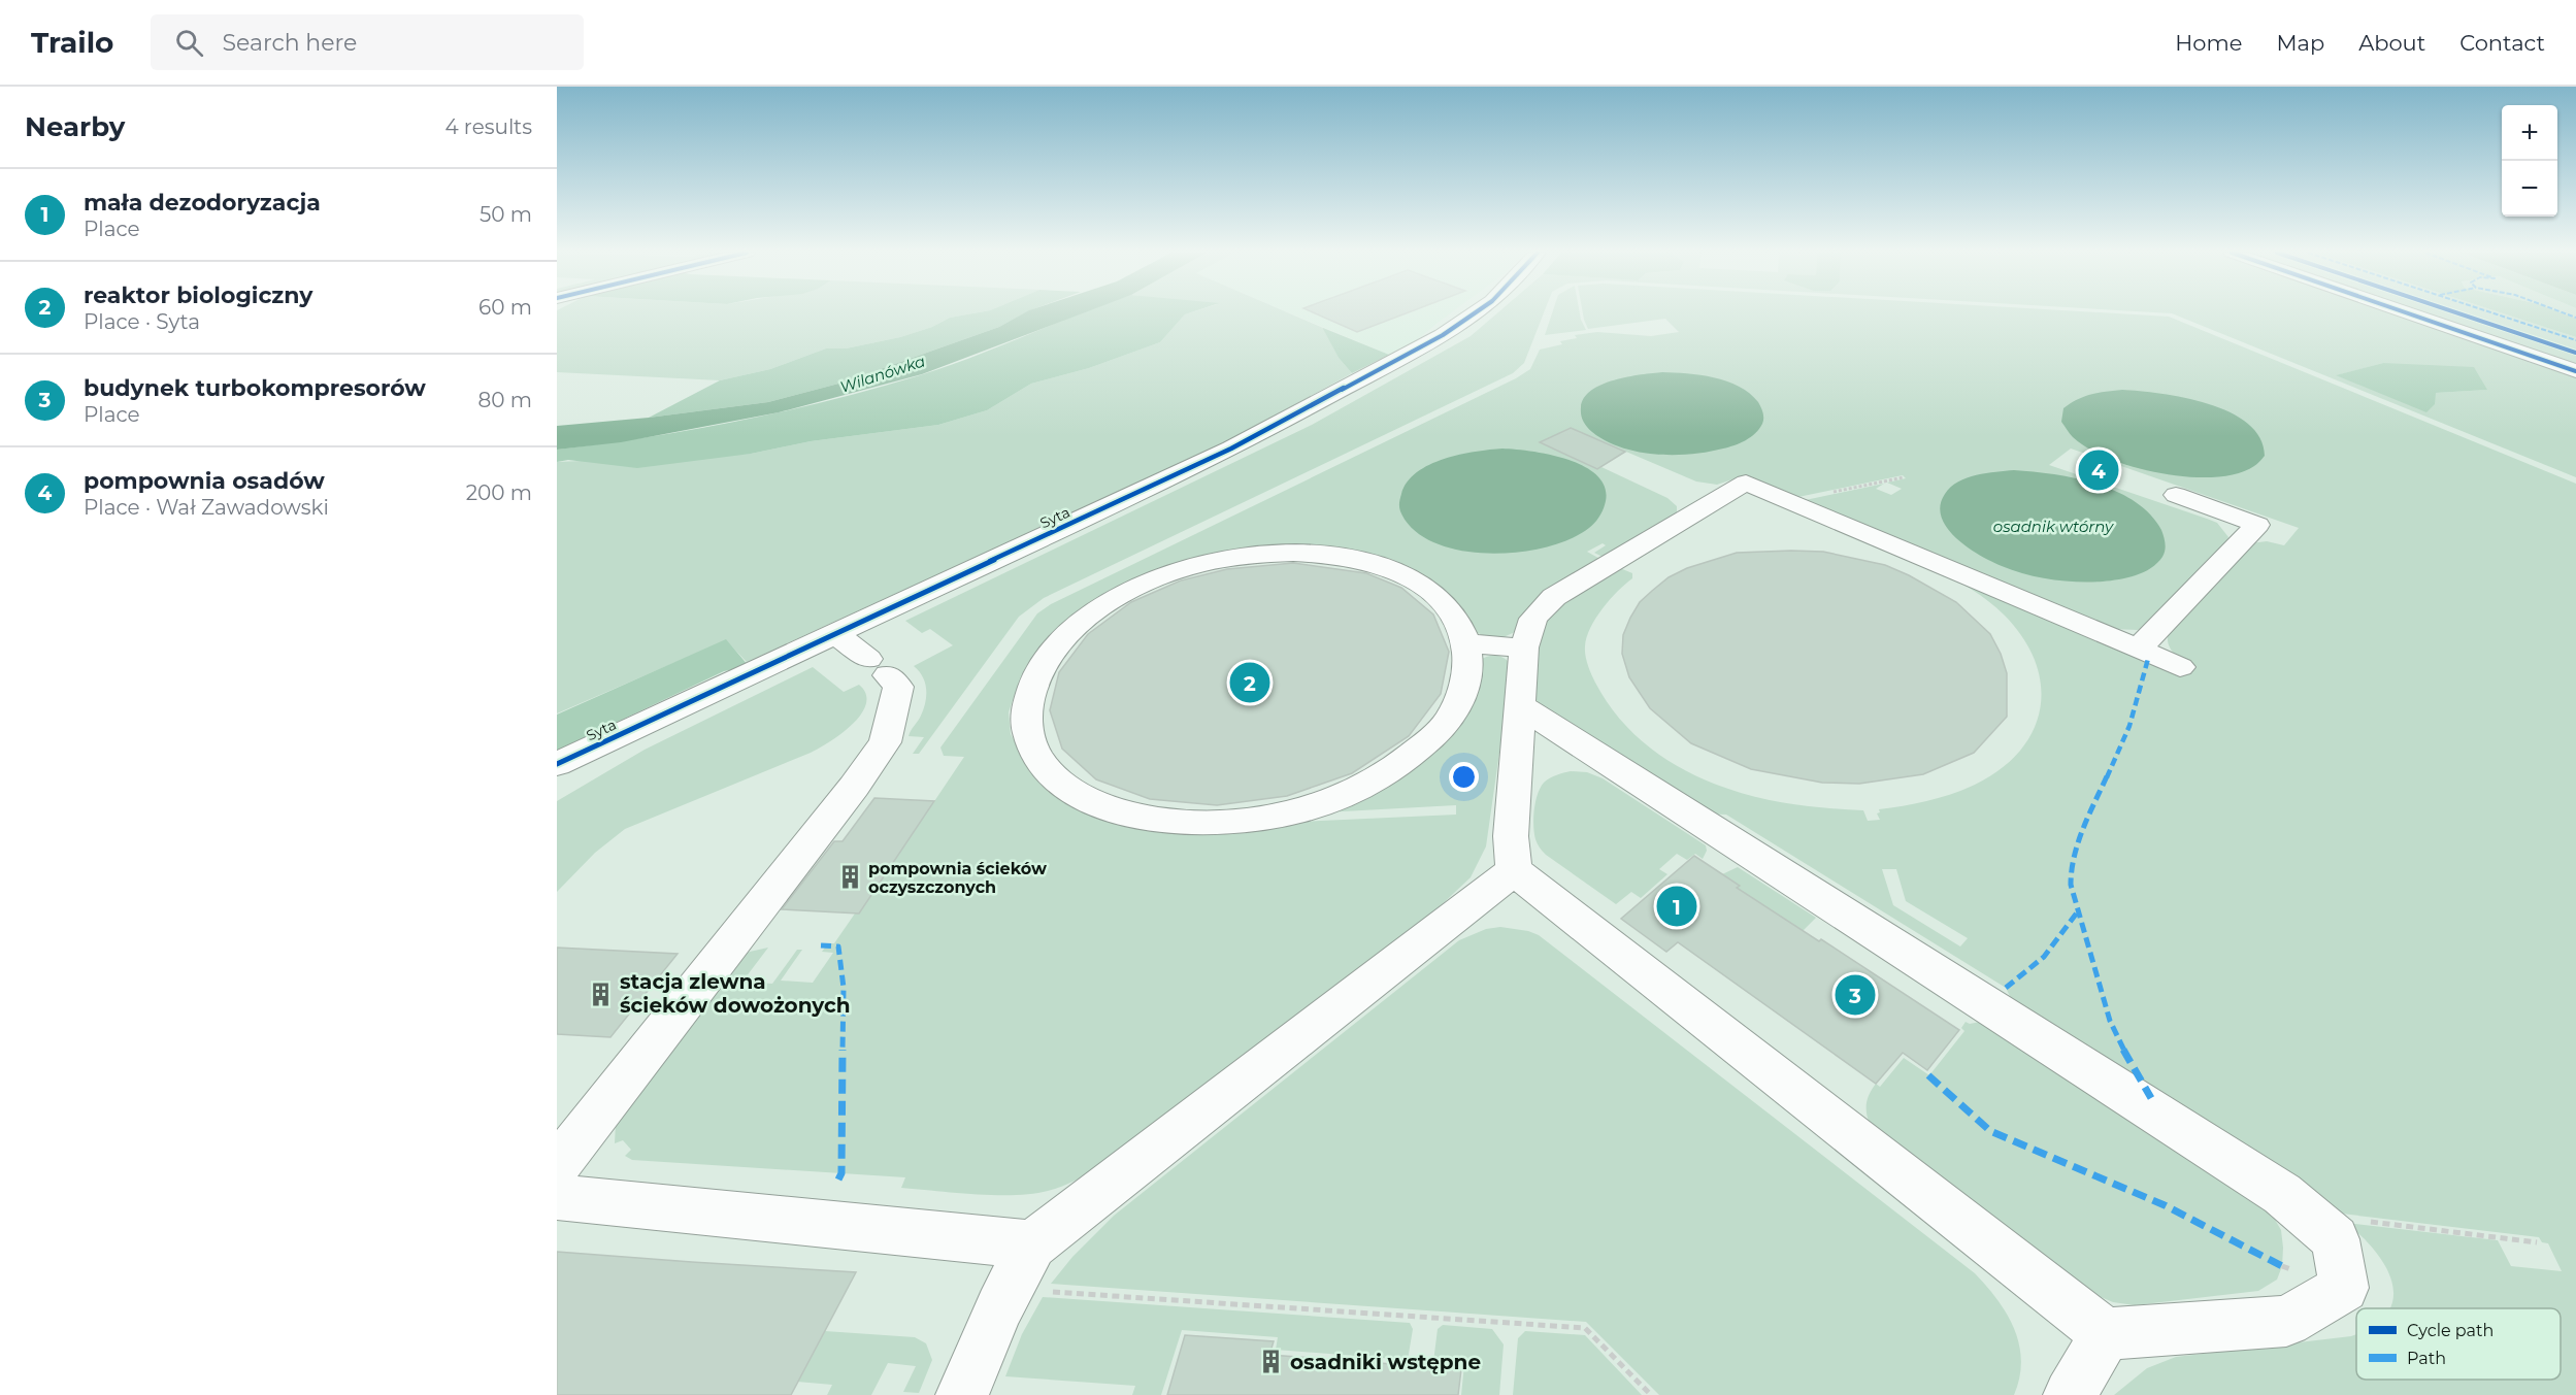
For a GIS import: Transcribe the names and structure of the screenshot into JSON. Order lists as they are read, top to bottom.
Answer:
{
  "streets": {
    "street": ["Syta"]
  },
  "water": ["Wilanówka", "osadnik wtórny"],
  "places": {
    "building": ["pompownia ścieków oczyszczonych", "stacja zlewna ścieków dowożonych", "osadniki wstępne"]
  },
  "legend": ["Cycle path", "Path"],
  "page": {
    "header": "Trailo",
    "search": "Search here",
    "nav": [
      "Home",
      "Map",
      "About",
      "Contact"
    ],
    "heading": ["Nearby", "4 results"],
    "map_buttons": ["+", "−"],
    "list": [
      {
        "mark": "1",
        "name": "mała dezodoryzacja",
        "note": "Place",
        "value": "50 m"
      },
      {
        "mark": "2",
        "name": "reaktor biologiczny",
        "note": "Place · Syta",
        "value": "60 m"
      },
      {
        "mark": "3",
        "name": "budynek turbokompresorów",
        "note": "Place",
        "value": "80 m"
      },
      {
        "mark": "4",
        "name": "pompownia osadów",
        "note": "Place · Wał Zawadowski",
        "value": "200 m"
      }
    ],
    "pins": [
      "4",
      "2",
      "1",
      "3"
    ]
  }
}
